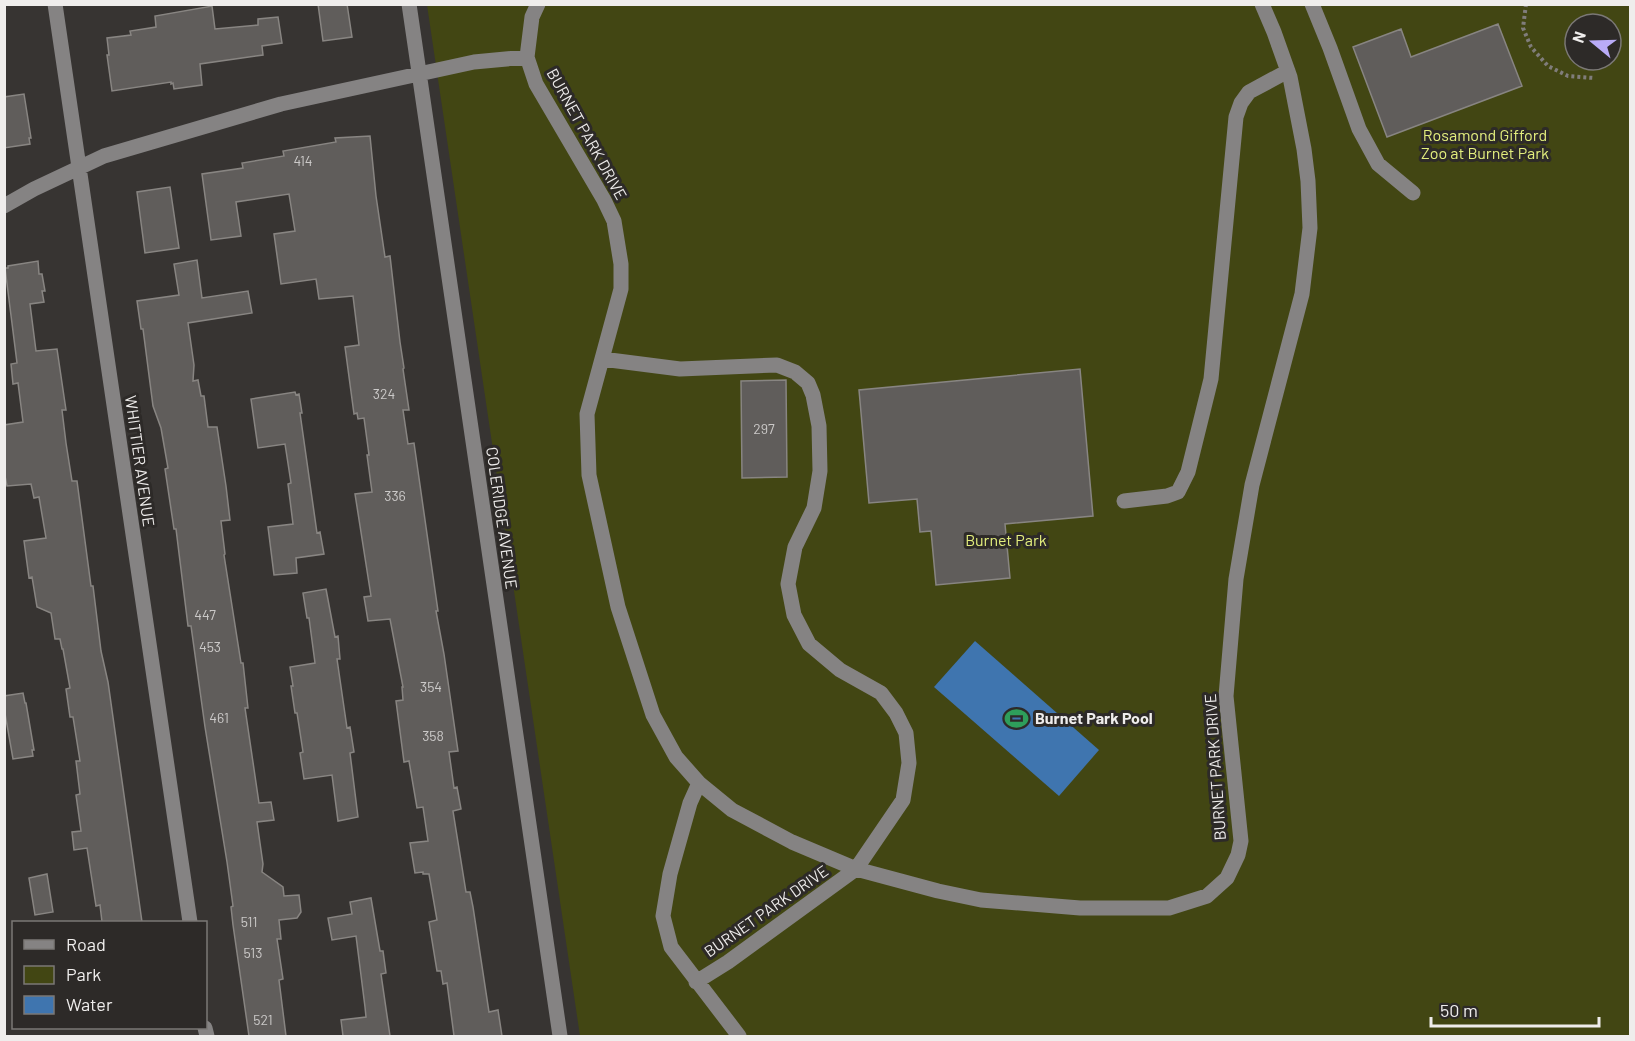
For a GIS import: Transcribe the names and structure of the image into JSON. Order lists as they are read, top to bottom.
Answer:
{
  "streets": {
    "street": ["BURNET PARK DRIVE", "WHITTIER AVENUE", "COLERIDGE AVENUE"]
  },
  "crossings": [
    ["BURNET PARK DRIVE", "WHITTIER AVENUE"],
    ["BURNET PARK DRIVE", "COLERIDGE AVENUE"]
  ],
  "parks": ["Rosamond Gifford Zoo at Burnet Park", "Burnet Park"],
  "places": {
    "sports": ["Burnet Park Pool"]
  },
  "house_numbers": [
    "414",
    "324",
    "297",
    "336",
    "447",
    "453",
    "354",
    "461",
    "358",
    "511",
    "513",
    "521"
  ],
  "legend": ["Road", "Park", "Water"],
  "scale_bar": "50 m",
  "north": "left"
}
